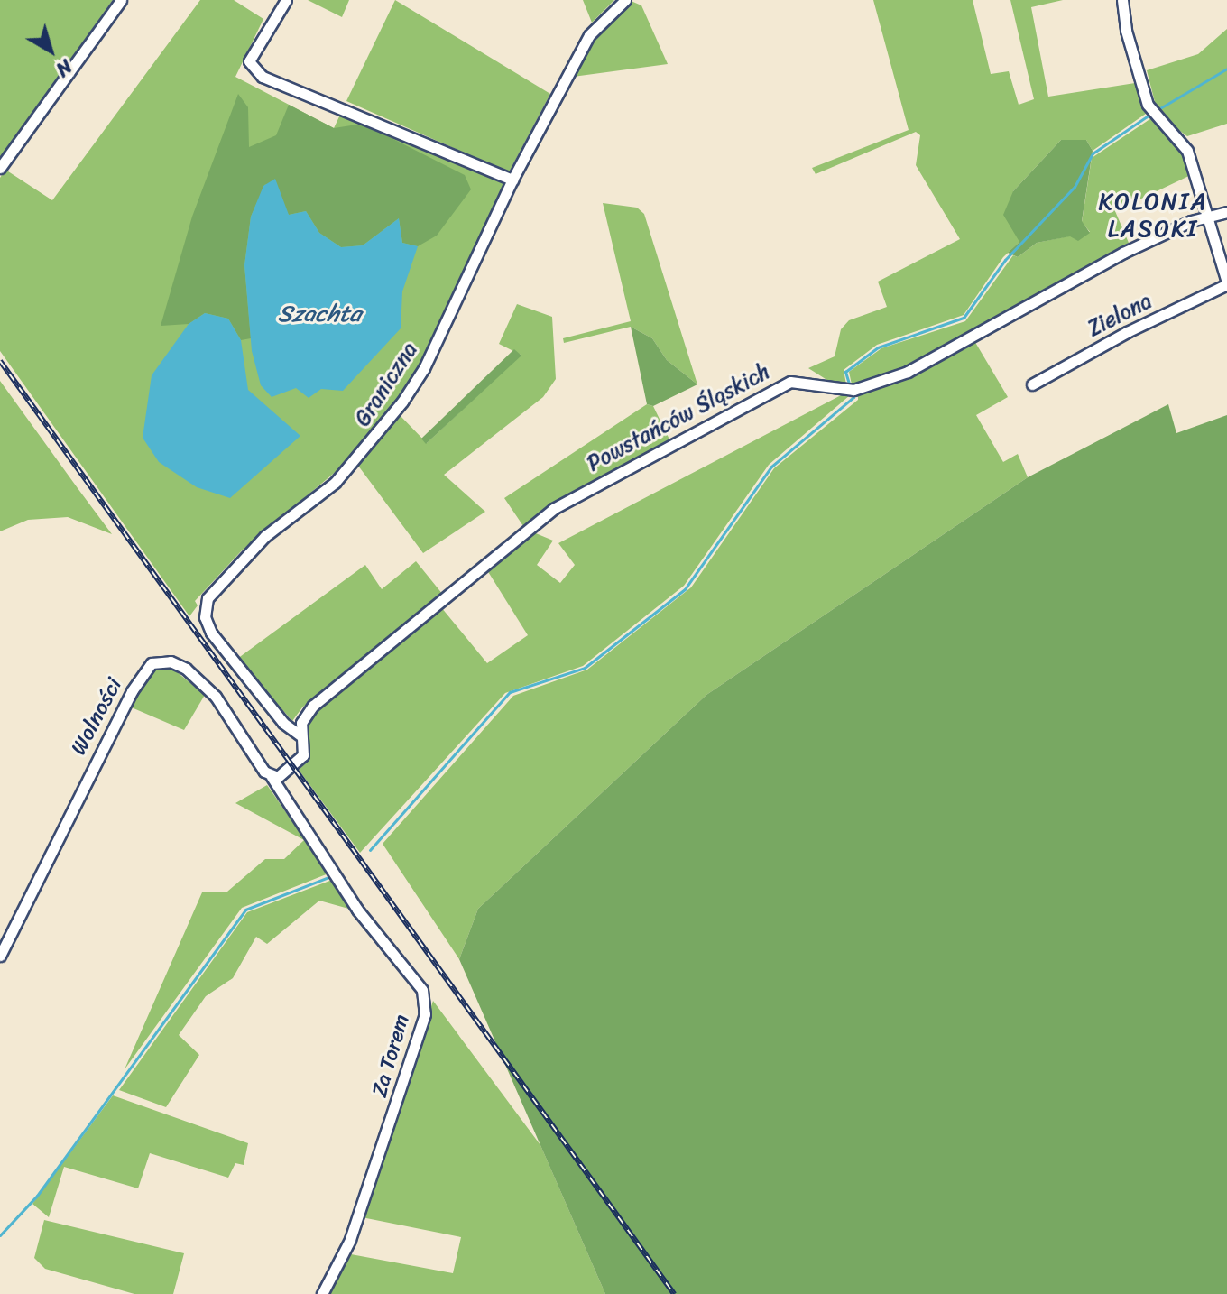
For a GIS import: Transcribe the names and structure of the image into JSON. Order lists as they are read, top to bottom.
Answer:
{
  "streets": {
    "street": [
      "Zielona",
      "Graniczna",
      "Powstańców Śląskich",
      "Wolności",
      "Za Torem"
    ]
  },
  "crossings": [
    ["Graniczna", "Powstańców Śląskich"],
    ["Powstańców Śląskich", "Wolności"],
    ["Powstańców Śląskich", "Za Torem"],
    ["Wolności", "Za Torem"]
  ],
  "districts": ["KOLONIA LASOKI"],
  "water": ["Szachta"],
  "north": "bottom right"
}
